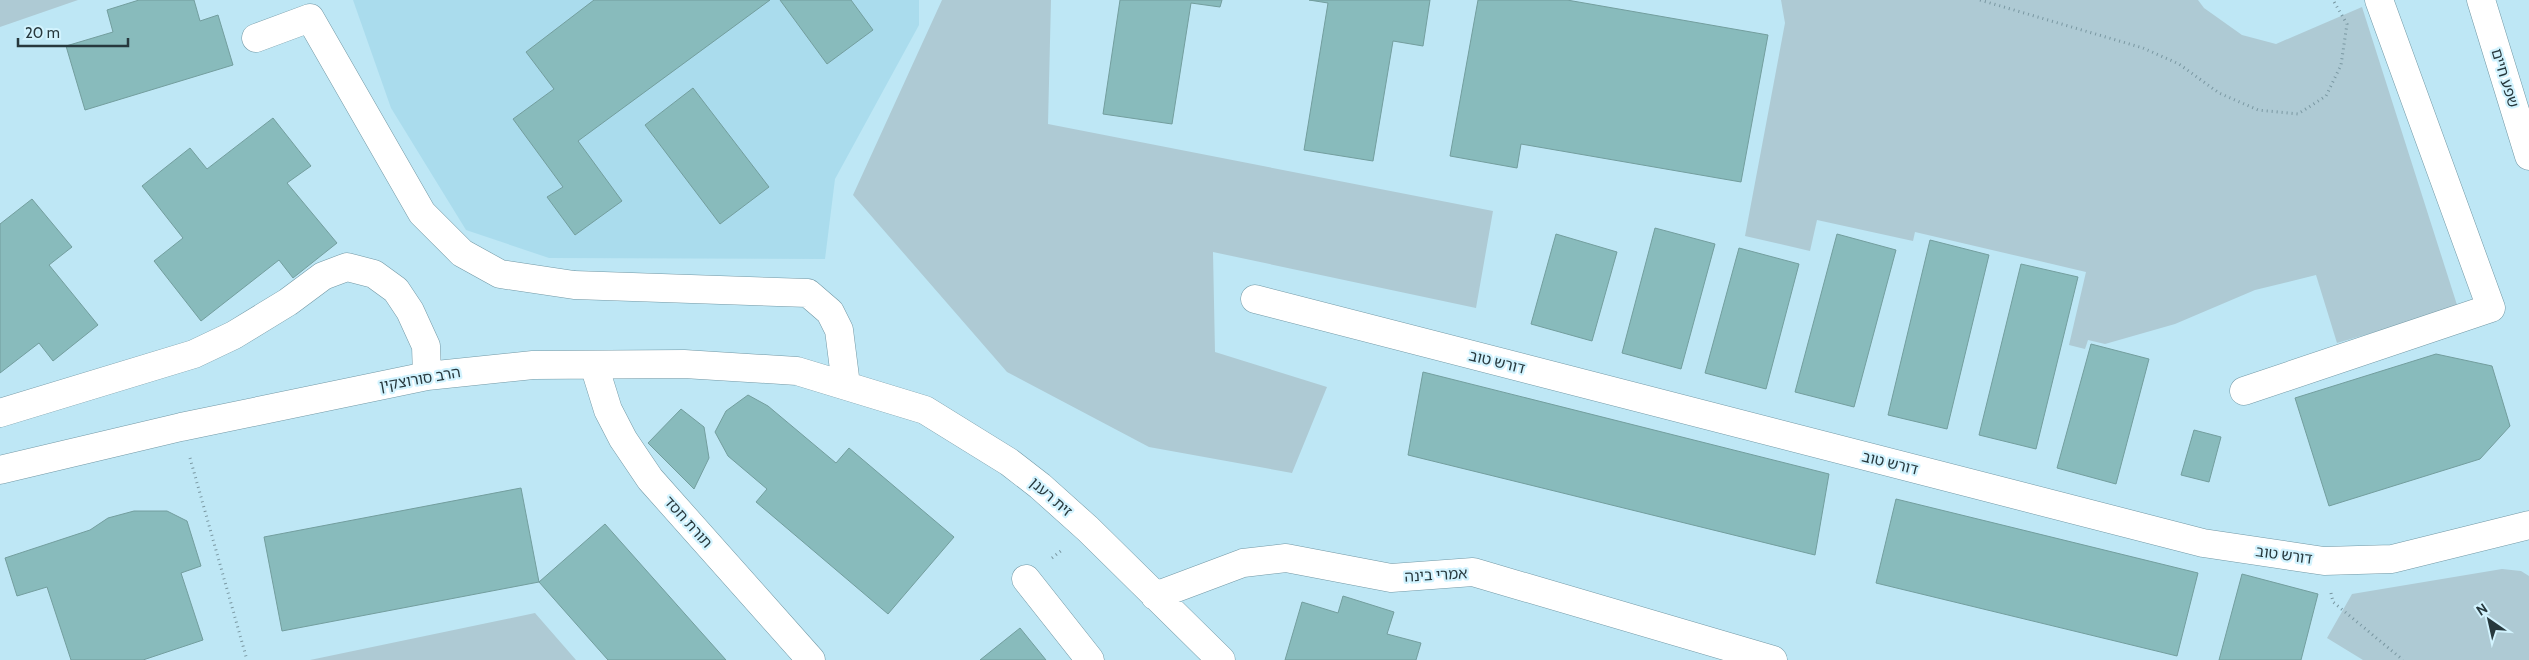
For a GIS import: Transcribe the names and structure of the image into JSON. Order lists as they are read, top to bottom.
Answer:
{
  "streets": {
    "street": [
      "שפע חיים",
      "דורש טוב",
      "הרב סורוצקין",
      "זית רענן",
      "תורת חסד",
      "אמרי בינה"
    ]
  },
  "crossings": [
    ["הרב סורוצקין", "זית רענן"],
    ["הרב סורוצקין", "תורת חסד"],
    ["זית רענן", "אמרי בינה"]
  ],
  "scale_bar": "20 m",
  "north": "top left"
}
